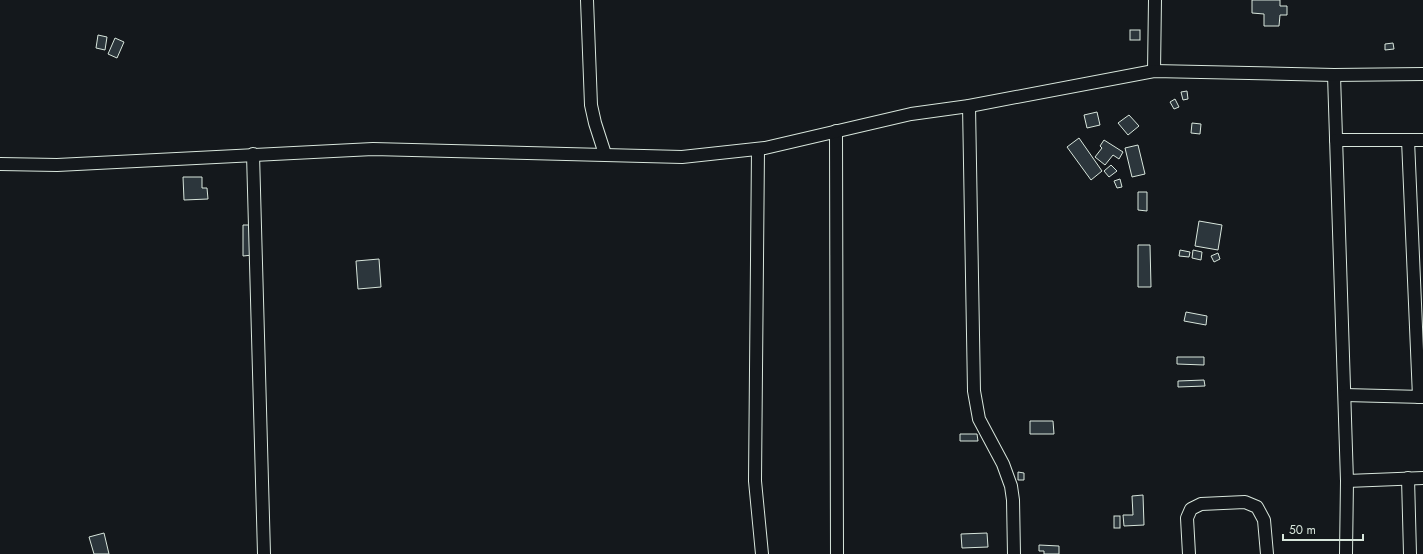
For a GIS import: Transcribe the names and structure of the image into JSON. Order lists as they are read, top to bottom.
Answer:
{
  "scale_bar": "50 m"
}
